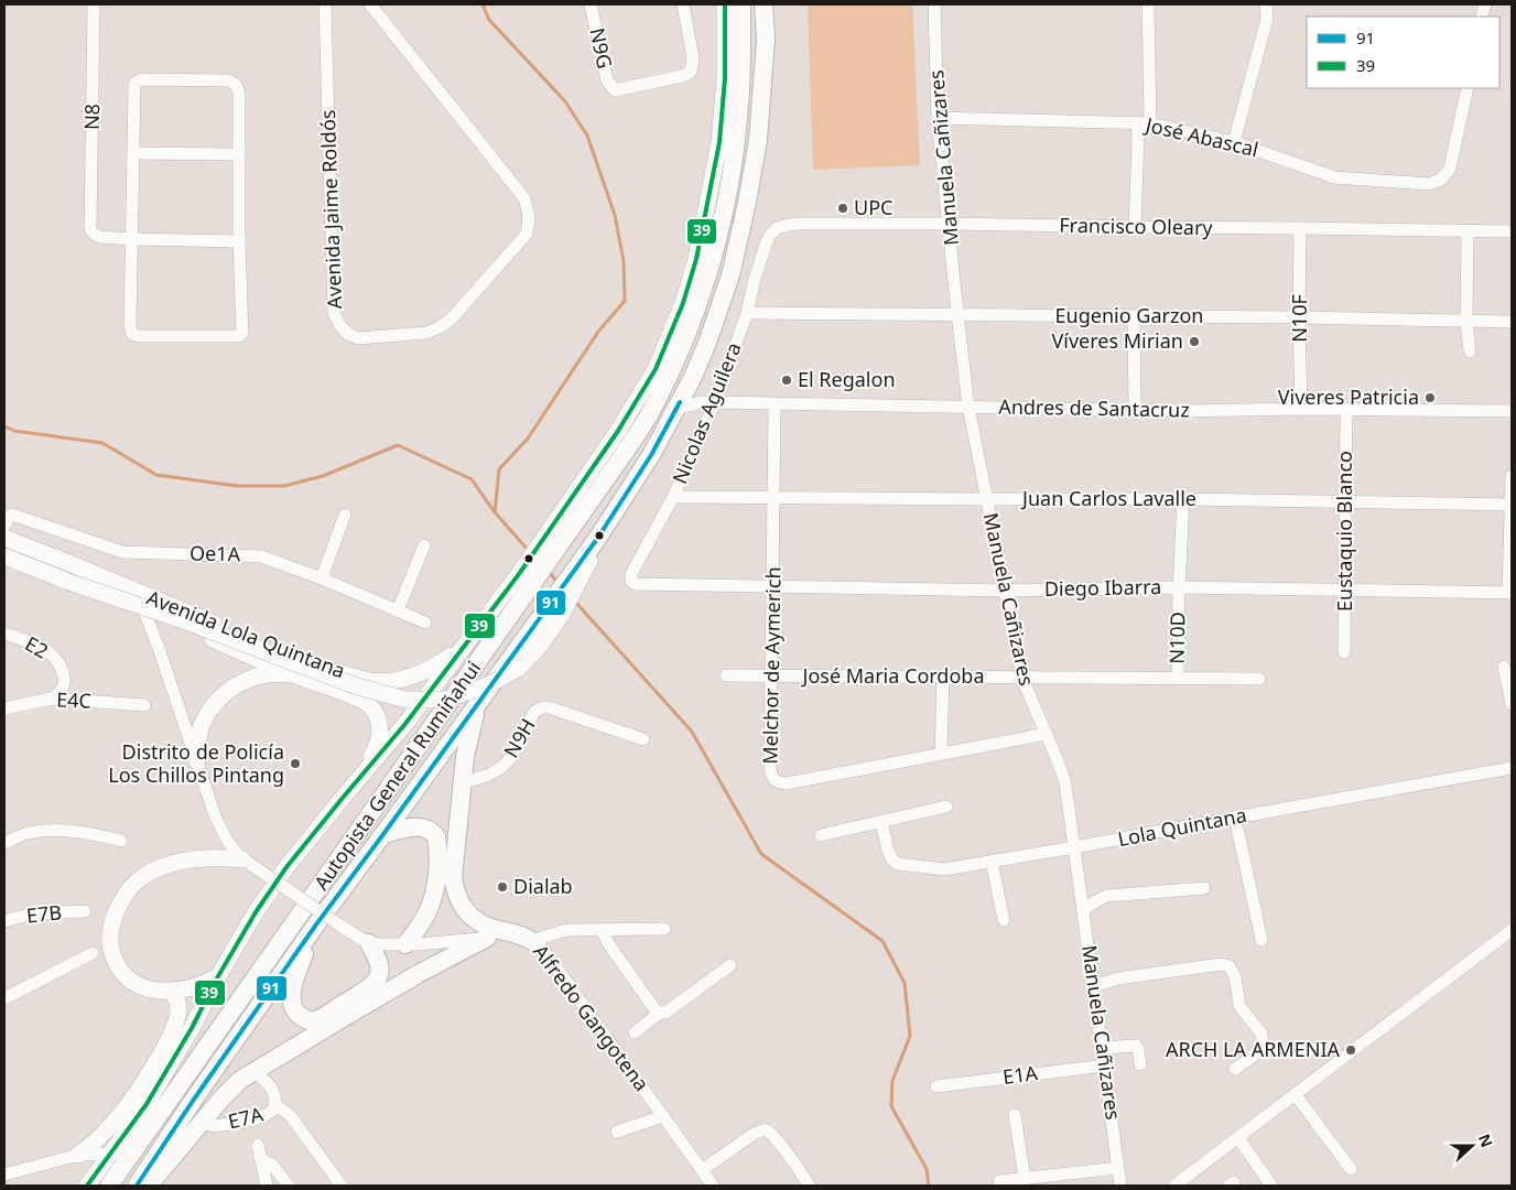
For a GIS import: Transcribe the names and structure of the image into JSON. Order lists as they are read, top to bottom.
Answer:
{
  "streets": {
    "highway": ["Autopista General Rumiñahui"],
    "main road": ["Avenida Lola Quintana"],
    "street": [
      "N9G",
      "N8",
      "José Abascal",
      "Manuela Cañizares",
      "Avenida Jaime Roldós",
      "Francisco Oleary",
      "Eugenio Garzon",
      "N10F",
      "Andres de Santacruz",
      "Nicolas Aguilera",
      "Juan Carlos Lavalle",
      "Eustaquio Blanco",
      "Oe1A",
      "Diego Ibarra",
      "N10D",
      "E2",
      "Melchor de Aymerich",
      "José Maria Cordoba",
      "E4C",
      "N9H",
      "Lola Quintana",
      "E7B",
      "Alfredo Gangotena",
      "E1A",
      "E7A"
    ]
  },
  "crossings": [
    ["José Abascal", "Manuela Cañizares"],
    ["Manuela Cañizares", "Francisco Oleary"],
    ["Manuela Cañizares", "Eugenio Garzon"],
    ["Manuela Cañizares", "Andres de Santacruz"],
    ["Manuela Cañizares", "Juan Carlos Lavalle"],
    ["Manuela Cañizares", "Diego Ibarra"],
    ["Manuela Cañizares", "Melchor de Aymerich"],
    ["Manuela Cañizares", "José Maria Cordoba"],
    ["Manuela Cañizares", "Lola Quintana"],
    ["Manuela Cañizares", "E1A"],
    ["Francisco Oleary", "N10F"],
    ["Francisco Oleary", "Nicolas Aguilera"],
    ["Eugenio Garzon", "N10F"],
    ["Eugenio Garzon", "Nicolas Aguilera"],
    ["N10F", "Andres de Santacruz"],
    ["Andres de Santacruz", "Nicolas Aguilera"],
    ["Andres de Santacruz", "Eustaquio Blanco"],
    ["Andres de Santacruz", "Melchor de Aymerich"],
    ["Andres de Santacruz", "Autopista General Rumiñahui"],
    ["Nicolas Aguilera", "Juan Carlos Lavalle"],
    ["Nicolas Aguilera", "Diego Ibarra"],
    ["Juan Carlos Lavalle", "Eustaquio Blanco"],
    ["Juan Carlos Lavalle", "N10D"],
    ["Juan Carlos Lavalle", "Melchor de Aymerich"],
    ["Eustaquio Blanco", "Diego Ibarra"],
    ["Diego Ibarra", "N10D"],
    ["Diego Ibarra", "Melchor de Aymerich"],
    ["Avenida Lola Quintana", "Autopista General Rumiñahui"],
    ["Avenida Lola Quintana", "Alfredo Gangotena"],
    ["N10D", "José Maria Cordoba"],
    ["E2", "E4C"],
    ["Melchor de Aymerich", "José Maria Cordoba"]
  ],
  "places": [
    "UPC",
    "Víveres Mirian",
    "El Regalon",
    "Viveres Patricia",
    "Distrito de Policía Los Chillos Pintang",
    "Dialab",
    "ARCH LA ARMENIA"
  ],
  "lines": ["transit line 39", "transit line 91"],
  "legend": ["91", "39"],
  "north": "right"
}
